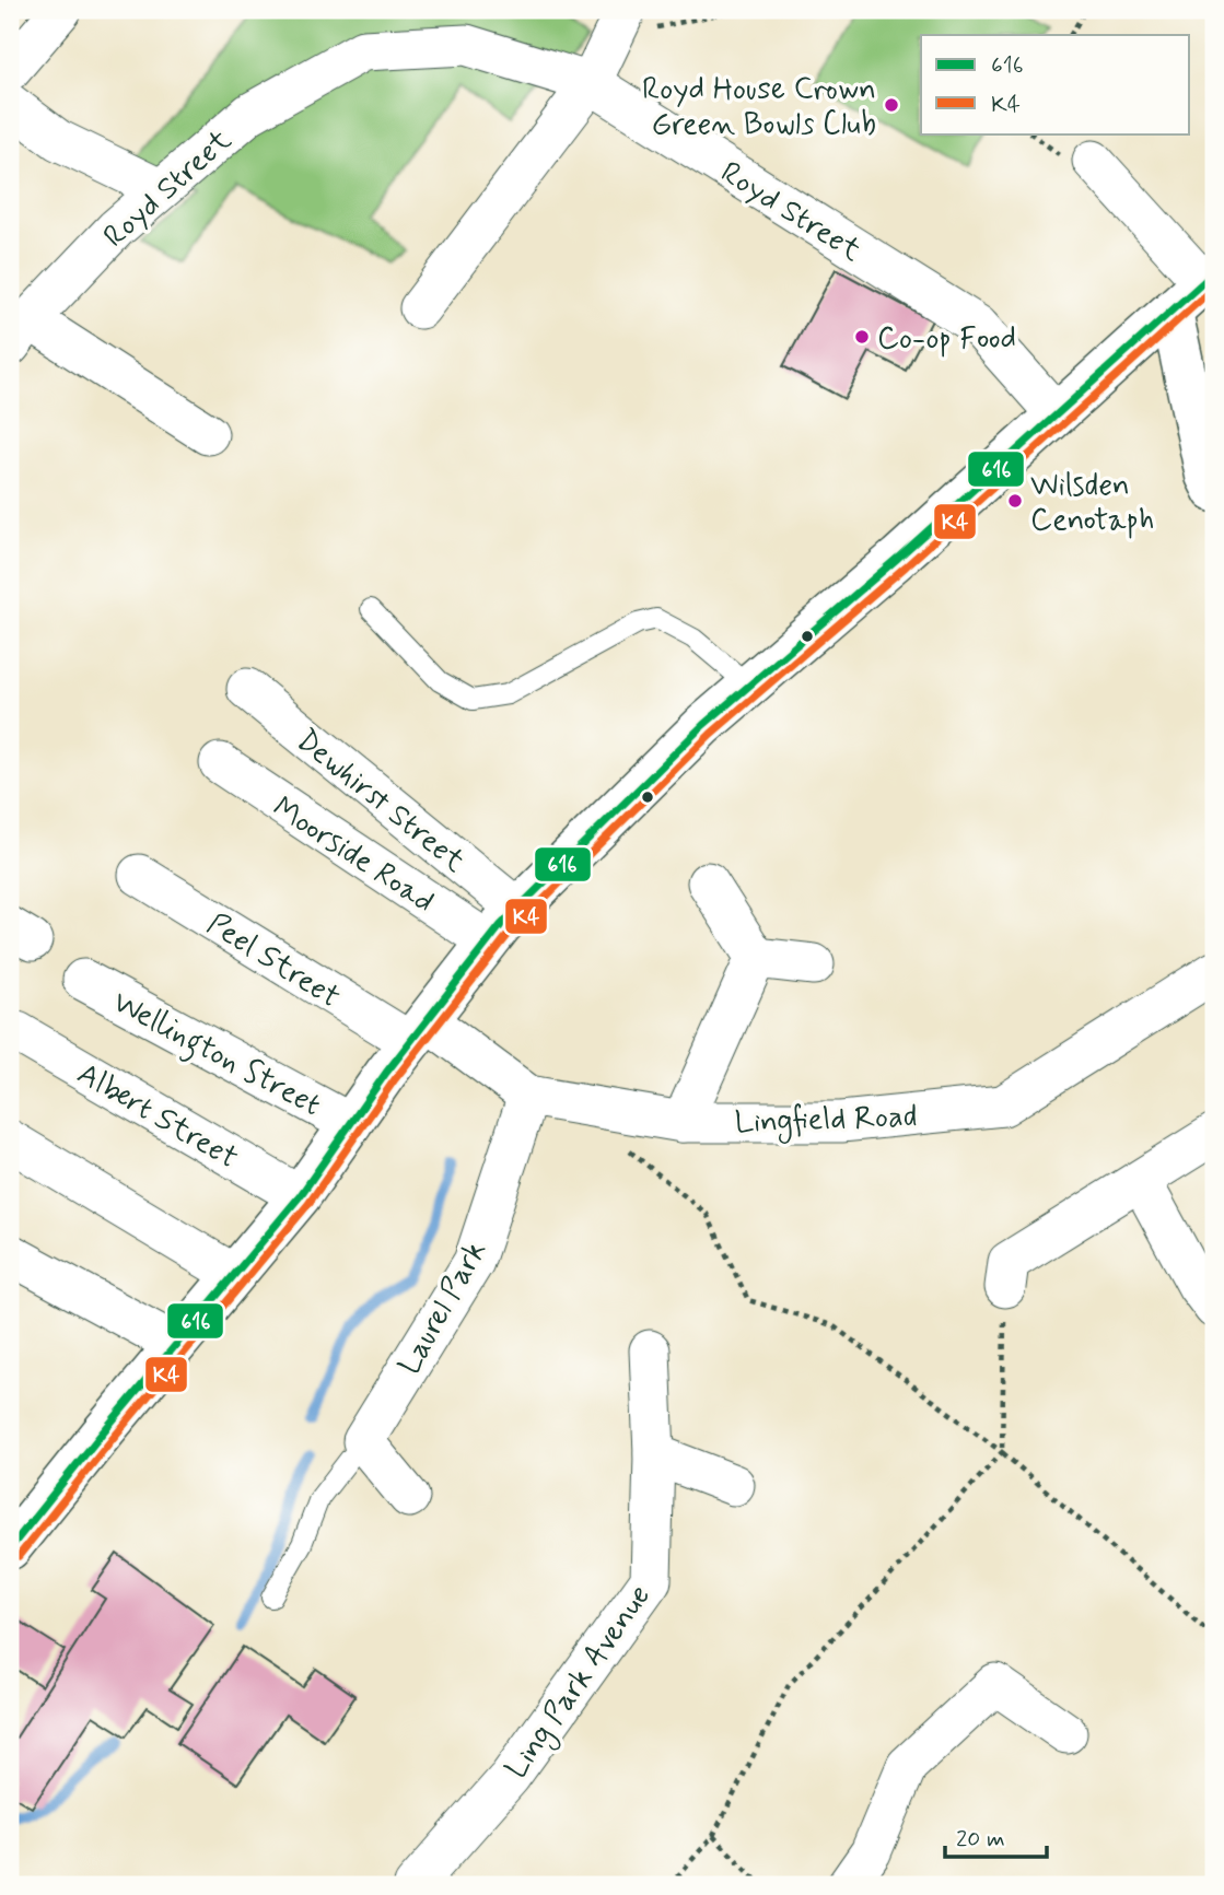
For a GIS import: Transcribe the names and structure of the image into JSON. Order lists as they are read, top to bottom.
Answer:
{
  "streets": {
    "street": [
      "Royd Street",
      "Dewhirst Street",
      "Moorside Road",
      "Peel Street",
      "Wellington Street",
      "Albert Street",
      "Lingfield Road",
      "Laurel Park",
      "Ling Park Avenue"
    ]
  },
  "crossings": [
    ["Peel Street", "Lingfield Road"],
    ["Lingfield Road", "Laurel Park"]
  ],
  "places": ["Royd House Crown Green Bowls Club", "Co-op Food", "Wilsden Cenotaph"],
  "lines": ["transit line 616", "transit line K4"],
  "legend": ["616", "K4"],
  "scale_bar": "20 m"
}
